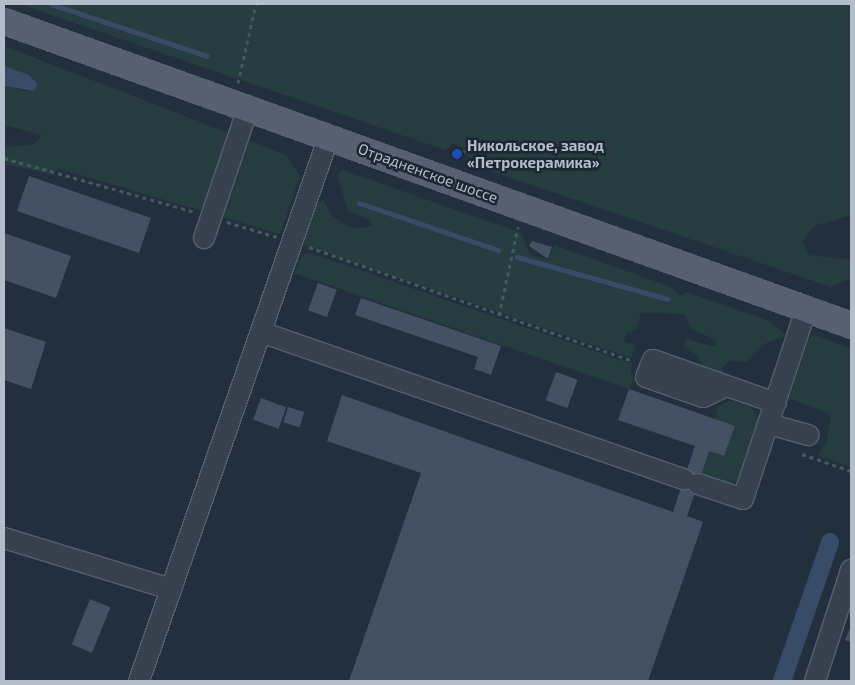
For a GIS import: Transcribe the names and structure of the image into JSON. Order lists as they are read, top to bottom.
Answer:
{
  "streets": {
    "main road": ["Отрадненское шоссе"]
  },
  "places": ["Никольское, завод «Петрокерамика»"]
}
